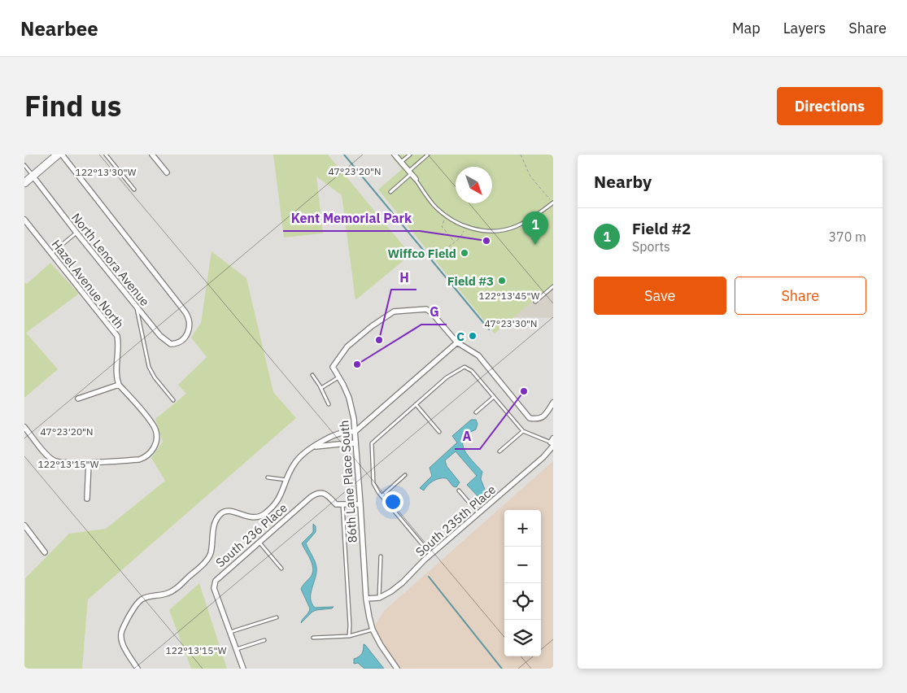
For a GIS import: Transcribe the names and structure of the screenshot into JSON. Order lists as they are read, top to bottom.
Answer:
{
  "streets": {
    "street": [
      "North Lenora Avenue",
      "Hazel Avenue North",
      "86th Lane Place South",
      "South 235th Place",
      "South 236 Place"
    ]
  },
  "crossings": [
    ["86th Lane Place South", "South 235th Place"],
    ["86th Lane Place South", "South 236 Place"]
  ],
  "places": [
    "Kent Memorial Park",
    "Wiffco Field",
    "Field #3",
    "C",
    "H",
    "G",
    "A"
  ],
  "north": "bottom right",
  "page": {
    "header": "Nearbee",
    "nav": ["Map", "Layers", "Share"],
    "title": "Find us",
    "buttons": [
      "Directions",
      ["Save", "Share"]
    ],
    "heading": "Nearby",
    "list": [
      {
        "mark": "1",
        "name": "Field #2",
        "note": "Sports",
        "value": "370 m"
      }
    ],
    "pins": "1",
    "map_buttons": ["+", "−"]
  },
  "coordinates": [
    "47°23'20\"N",
    "122°13'30\"W",
    "122°13'45\"W",
    "47°23'30\"N",
    "122°13'15\"W"
  ]
}
